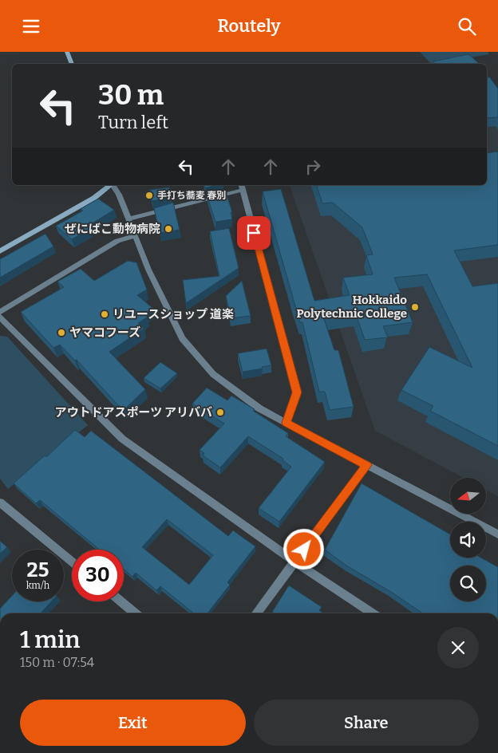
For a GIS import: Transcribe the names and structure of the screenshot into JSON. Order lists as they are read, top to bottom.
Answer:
{
  "places": [
    "手打ち蕎麦 春別",
    "ぜにばこ動物病院",
    "Hokkaido Polytechnic College",
    "リユースショップ 道楽",
    "ヤマコフーズ",
    "アウトドアスポーツ アリババ"
  ],
  "north": "left",
  "page": {
    "header": "Routely",
    "turn": ["30 m", "Turn left"],
    "speed": "25 km/h",
    "limit": "30",
    "heading": ["1 min", "150 m · 07:54"],
    "buttons": ["Exit", "Share"]
  }
}
